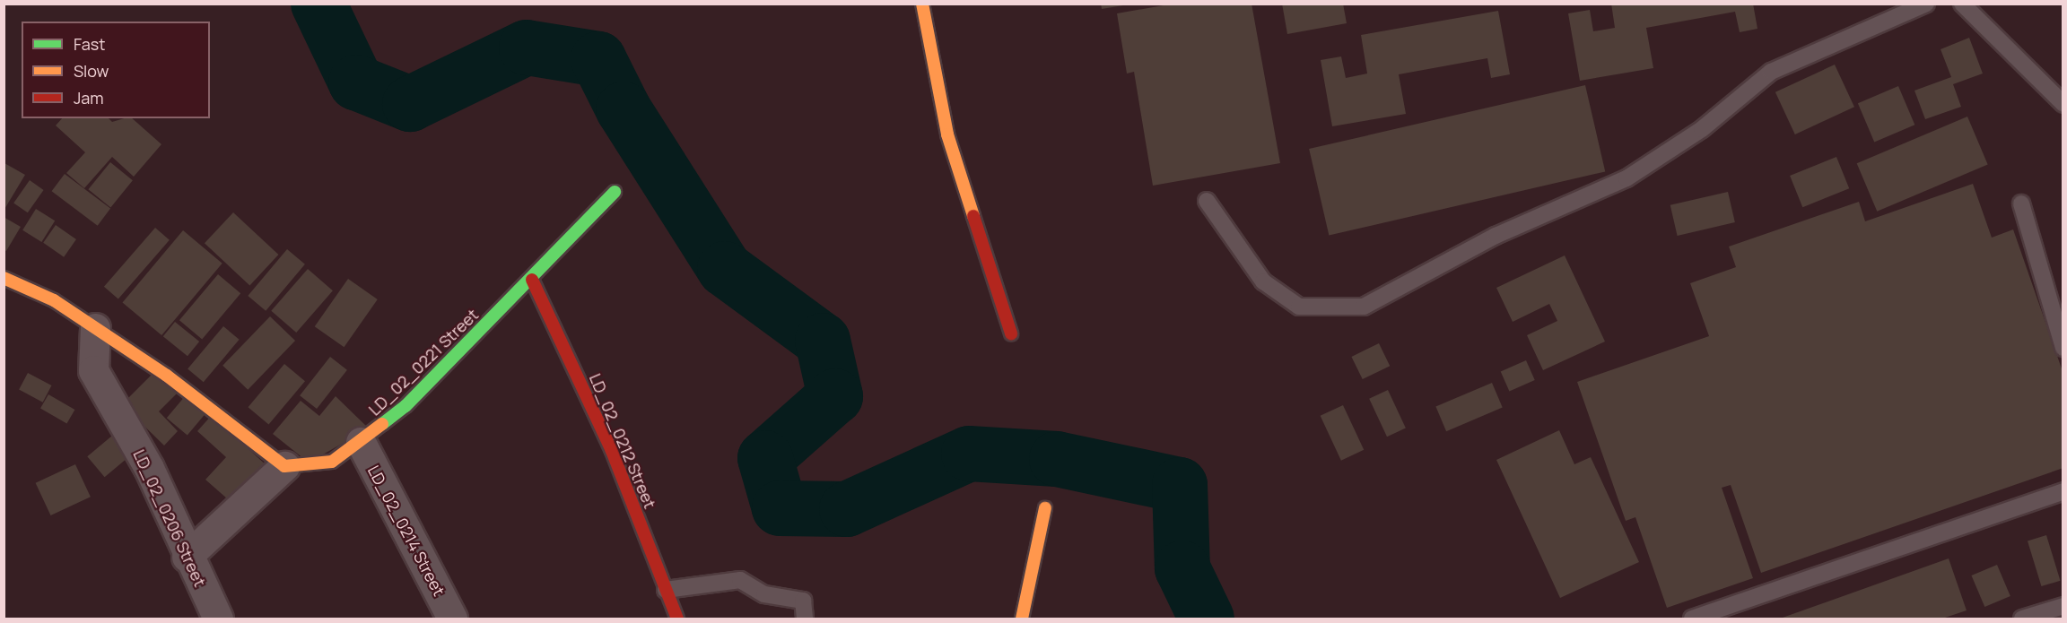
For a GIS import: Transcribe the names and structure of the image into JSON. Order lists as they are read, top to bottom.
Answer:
{
  "streets": {
    "street": [
      "LD_02_0221 Street",
      "LD_02_0212 Street",
      "LD_02_0206 Street",
      "LD_02_0214 Street"
    ]
  },
  "crossings": [
    ["LD_02_0221 Street", "LD_02_0212 Street"],
    ["LD_02_0221 Street", "LD_02_0214 Street"]
  ],
  "legend": ["Fast", "Slow", "Jam"]
}
